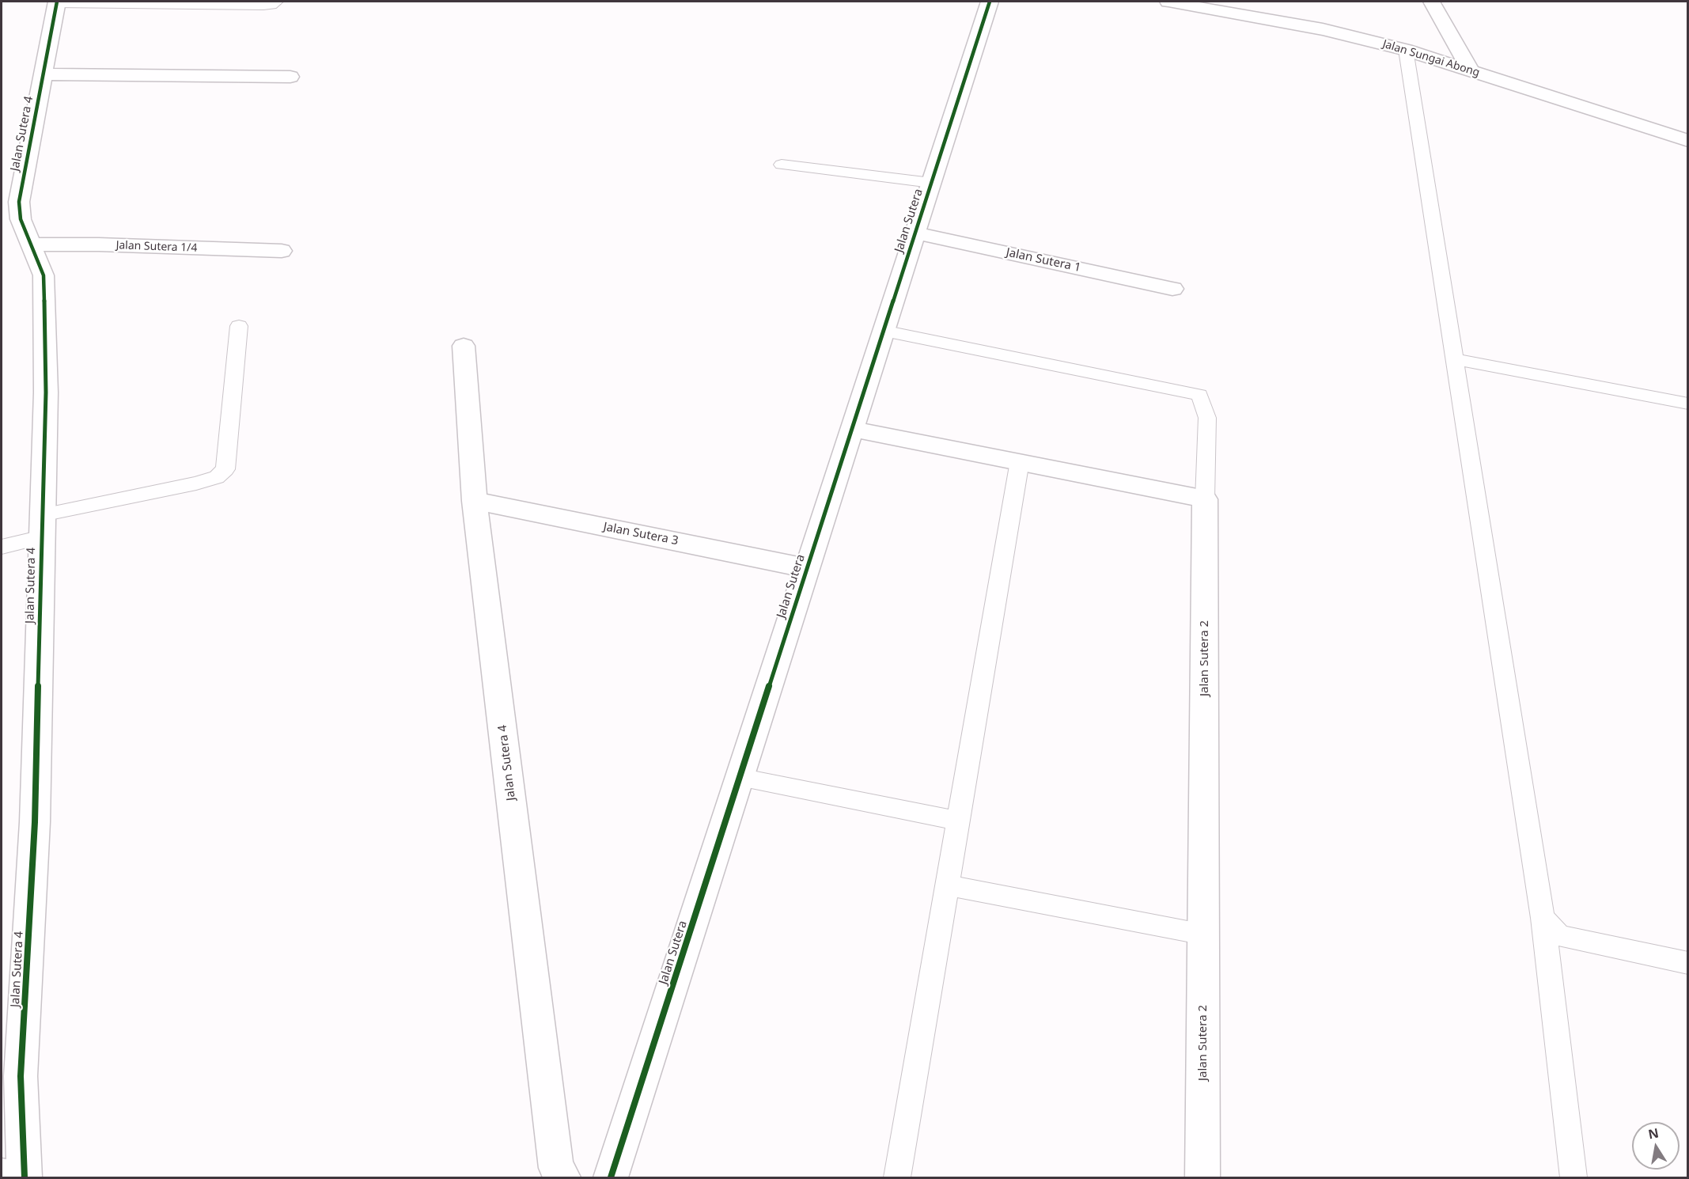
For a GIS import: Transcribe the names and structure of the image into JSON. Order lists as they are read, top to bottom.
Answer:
{
  "streets": {
    "street": [
      "Jalan Sungai Abong",
      "Jalan Sutera 4",
      "Jalan Sutera",
      "Jalan Sutera 1/4",
      "Jalan Sutera 1",
      "Jalan Sutera 3",
      "Jalan Sutera 2"
    ]
  },
  "crossings": [
    ["Jalan Sutera 4", "Jalan Sutera 1/4"],
    ["Jalan Sutera 4", "Jalan Sutera 3"],
    ["Jalan Sutera", "Jalan Sutera 1"],
    ["Jalan Sutera", "Jalan Sutera 3"]
  ],
  "north": "top"
}
